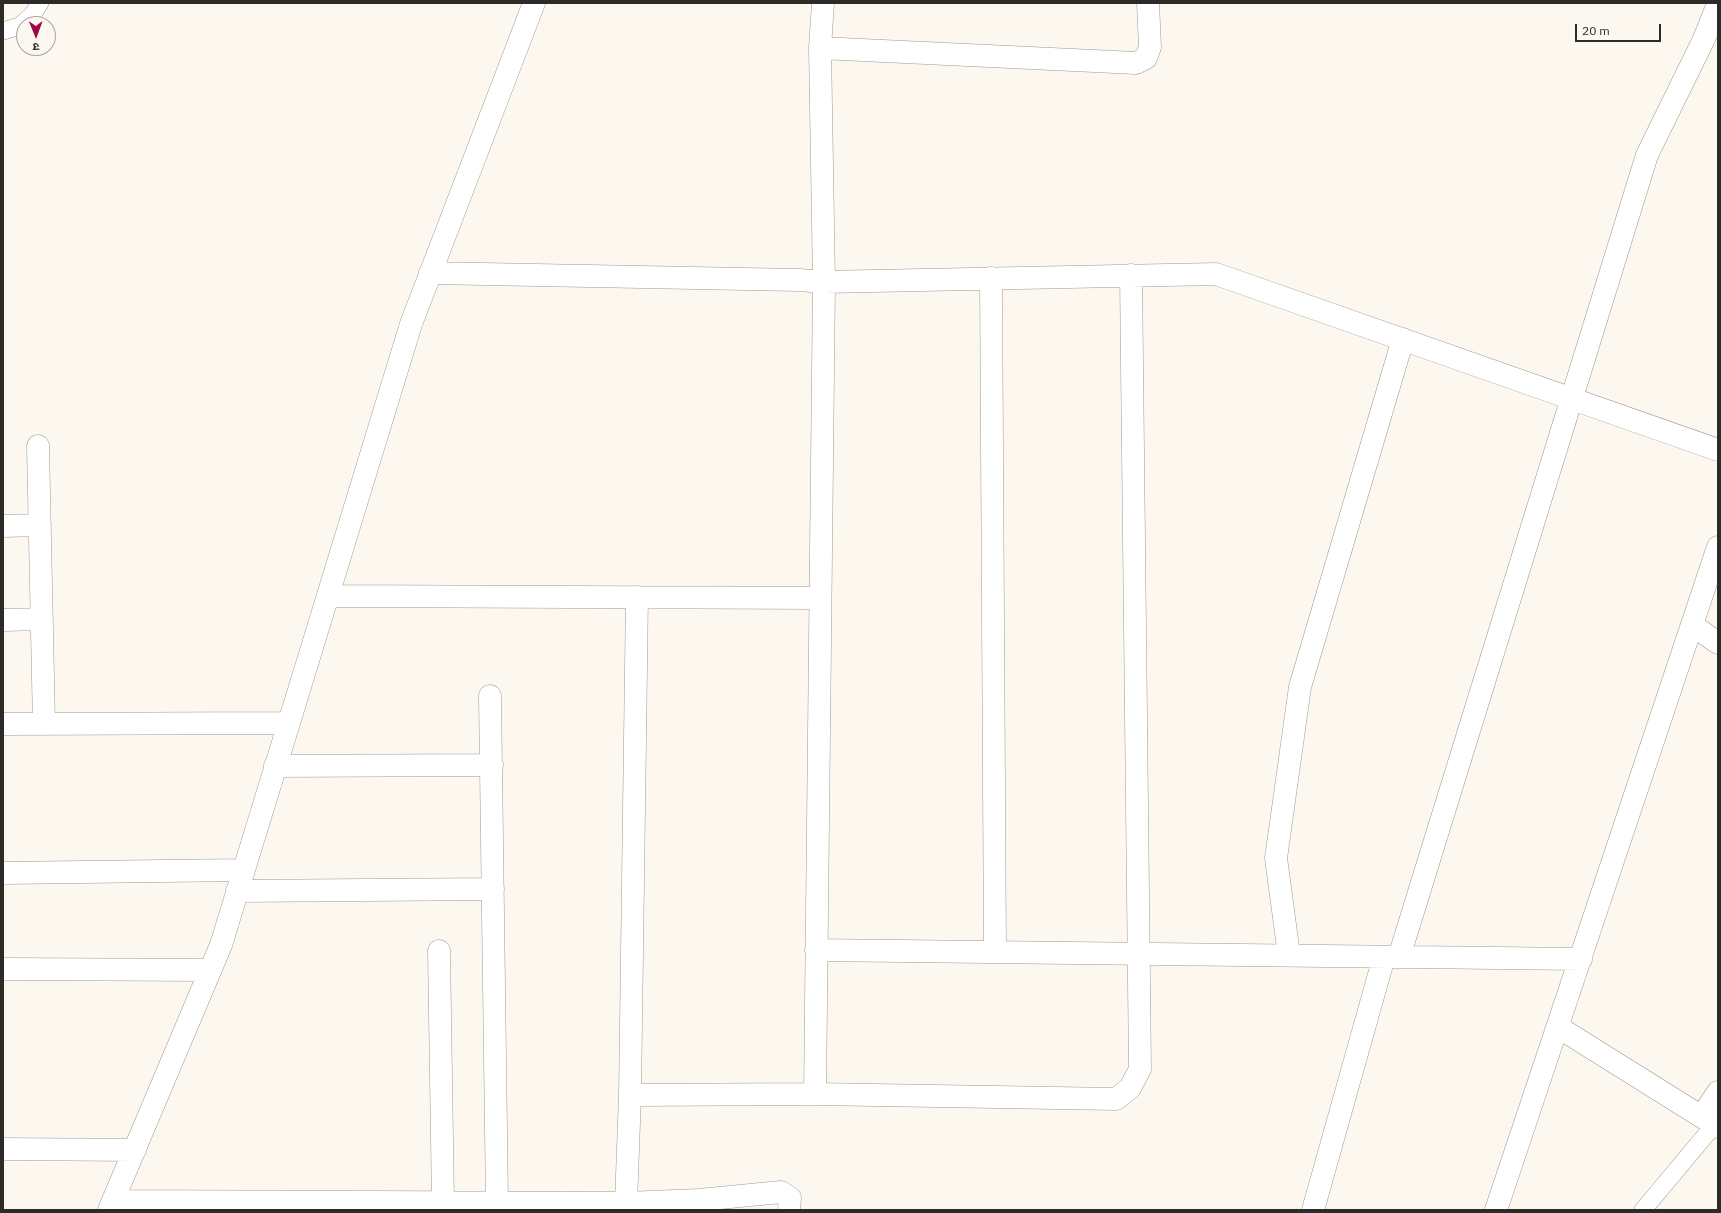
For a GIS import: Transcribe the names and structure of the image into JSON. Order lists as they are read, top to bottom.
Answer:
{
  "scale_bar": "20 m",
  "north": "bottom"
}
